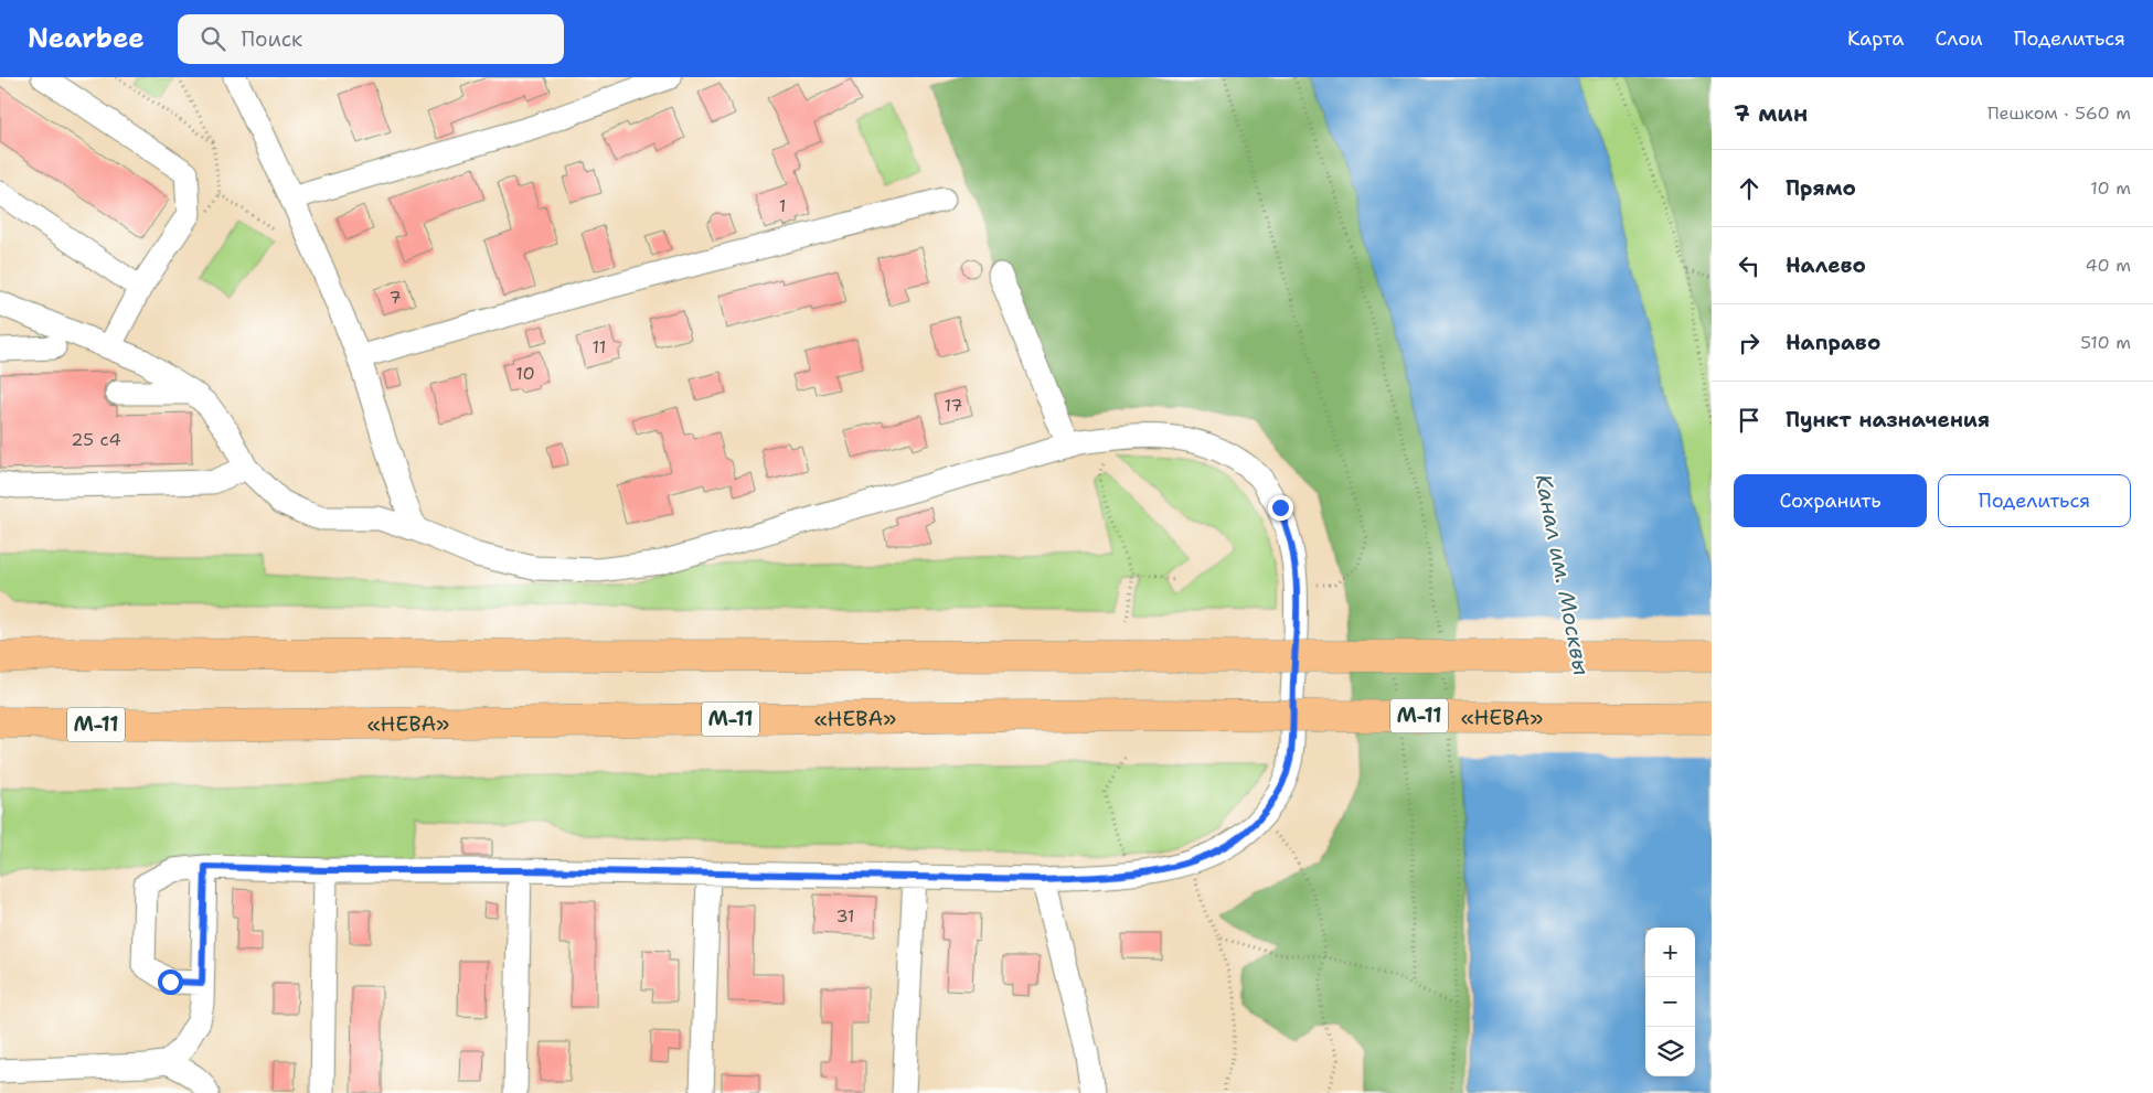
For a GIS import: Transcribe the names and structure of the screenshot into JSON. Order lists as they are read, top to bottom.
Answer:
{
  "streets": {
    "highway": ["М-11", "«НЕВА»"]
  },
  "water": ["Канал им. Москвы"],
  "house_numbers": [
    "1",
    "7",
    "11",
    "10",
    "17",
    "25 с4",
    "31"
  ],
  "page": {
    "header": "Nearbee",
    "search": "Поиск",
    "nav": ["Карта", "Слои", "Поделиться"],
    "heading": ["7 мин", "Пешком · 560 m"],
    "list": [
      ["Прямо", "10 m"],
      ["Налево", "40 m"],
      ["Направо", "510 m"],
      "Пункт назначения"
    ],
    "buttons": ["Сохранить", "Поделиться"],
    "map_buttons": ["+", "−"]
  }
}
